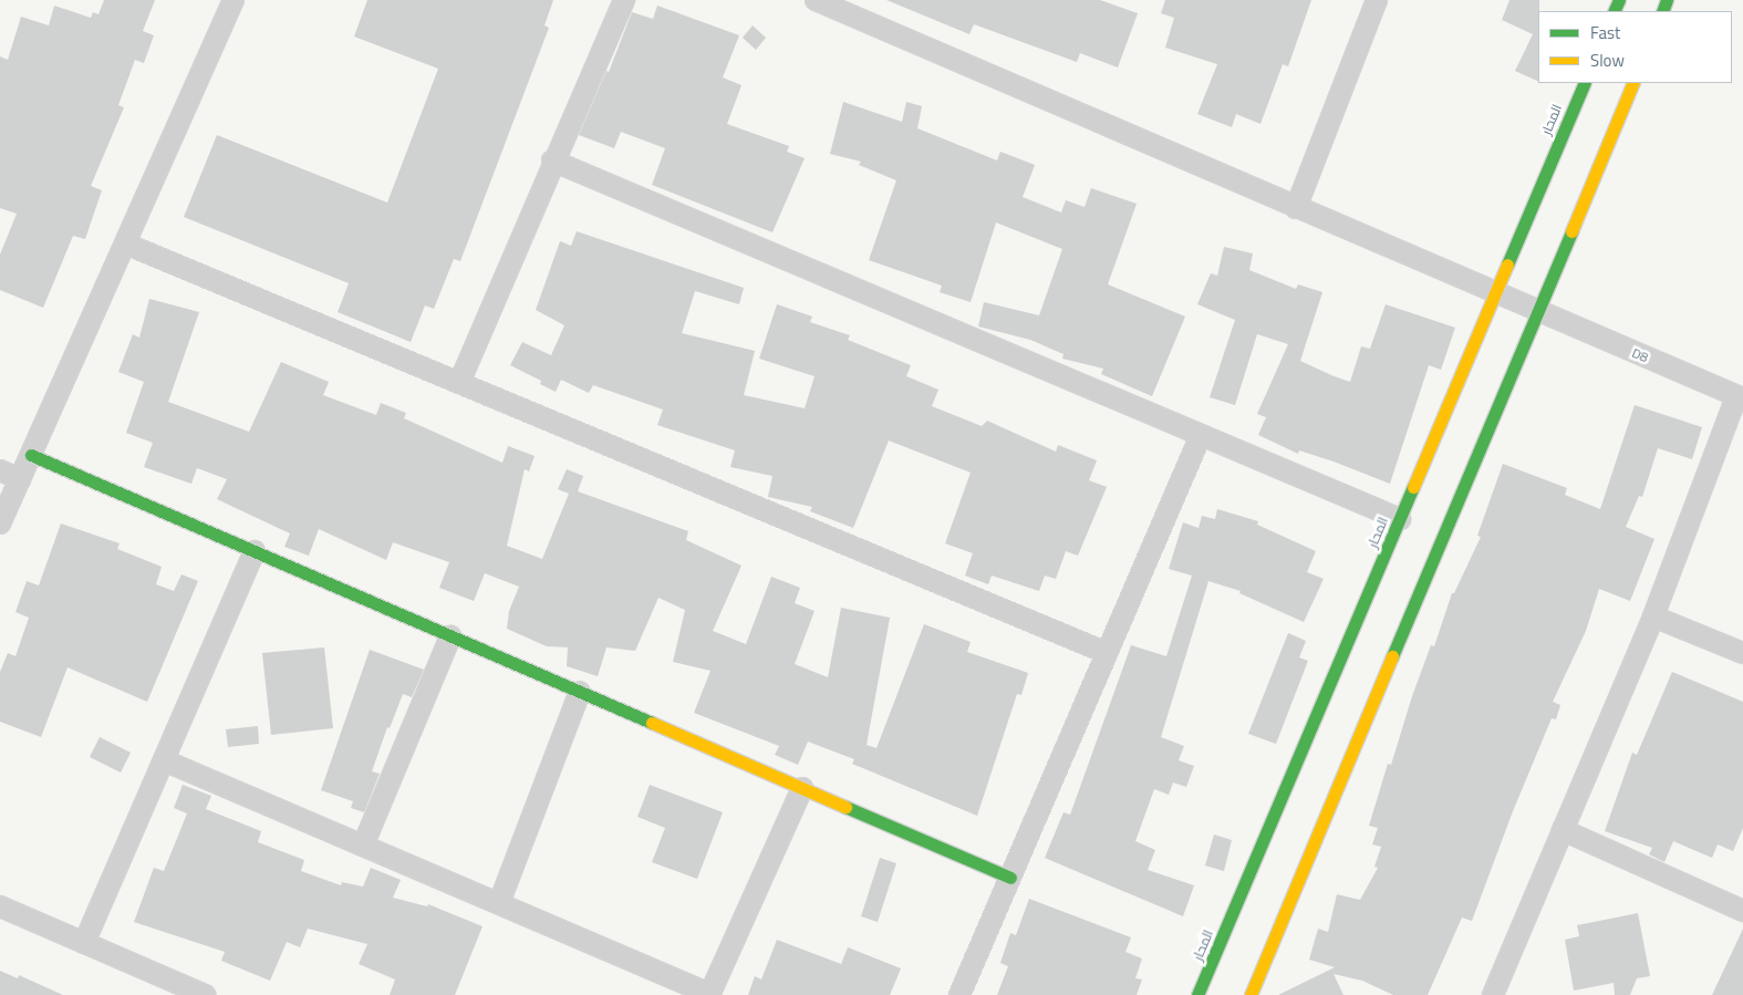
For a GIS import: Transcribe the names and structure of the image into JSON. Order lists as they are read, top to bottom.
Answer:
{
  "streets": {
    "street": ["المحار", "D8"]
  },
  "crossings": [
    ["المحار", "D8"]
  ],
  "legend": ["Fast", "Slow"]
}
